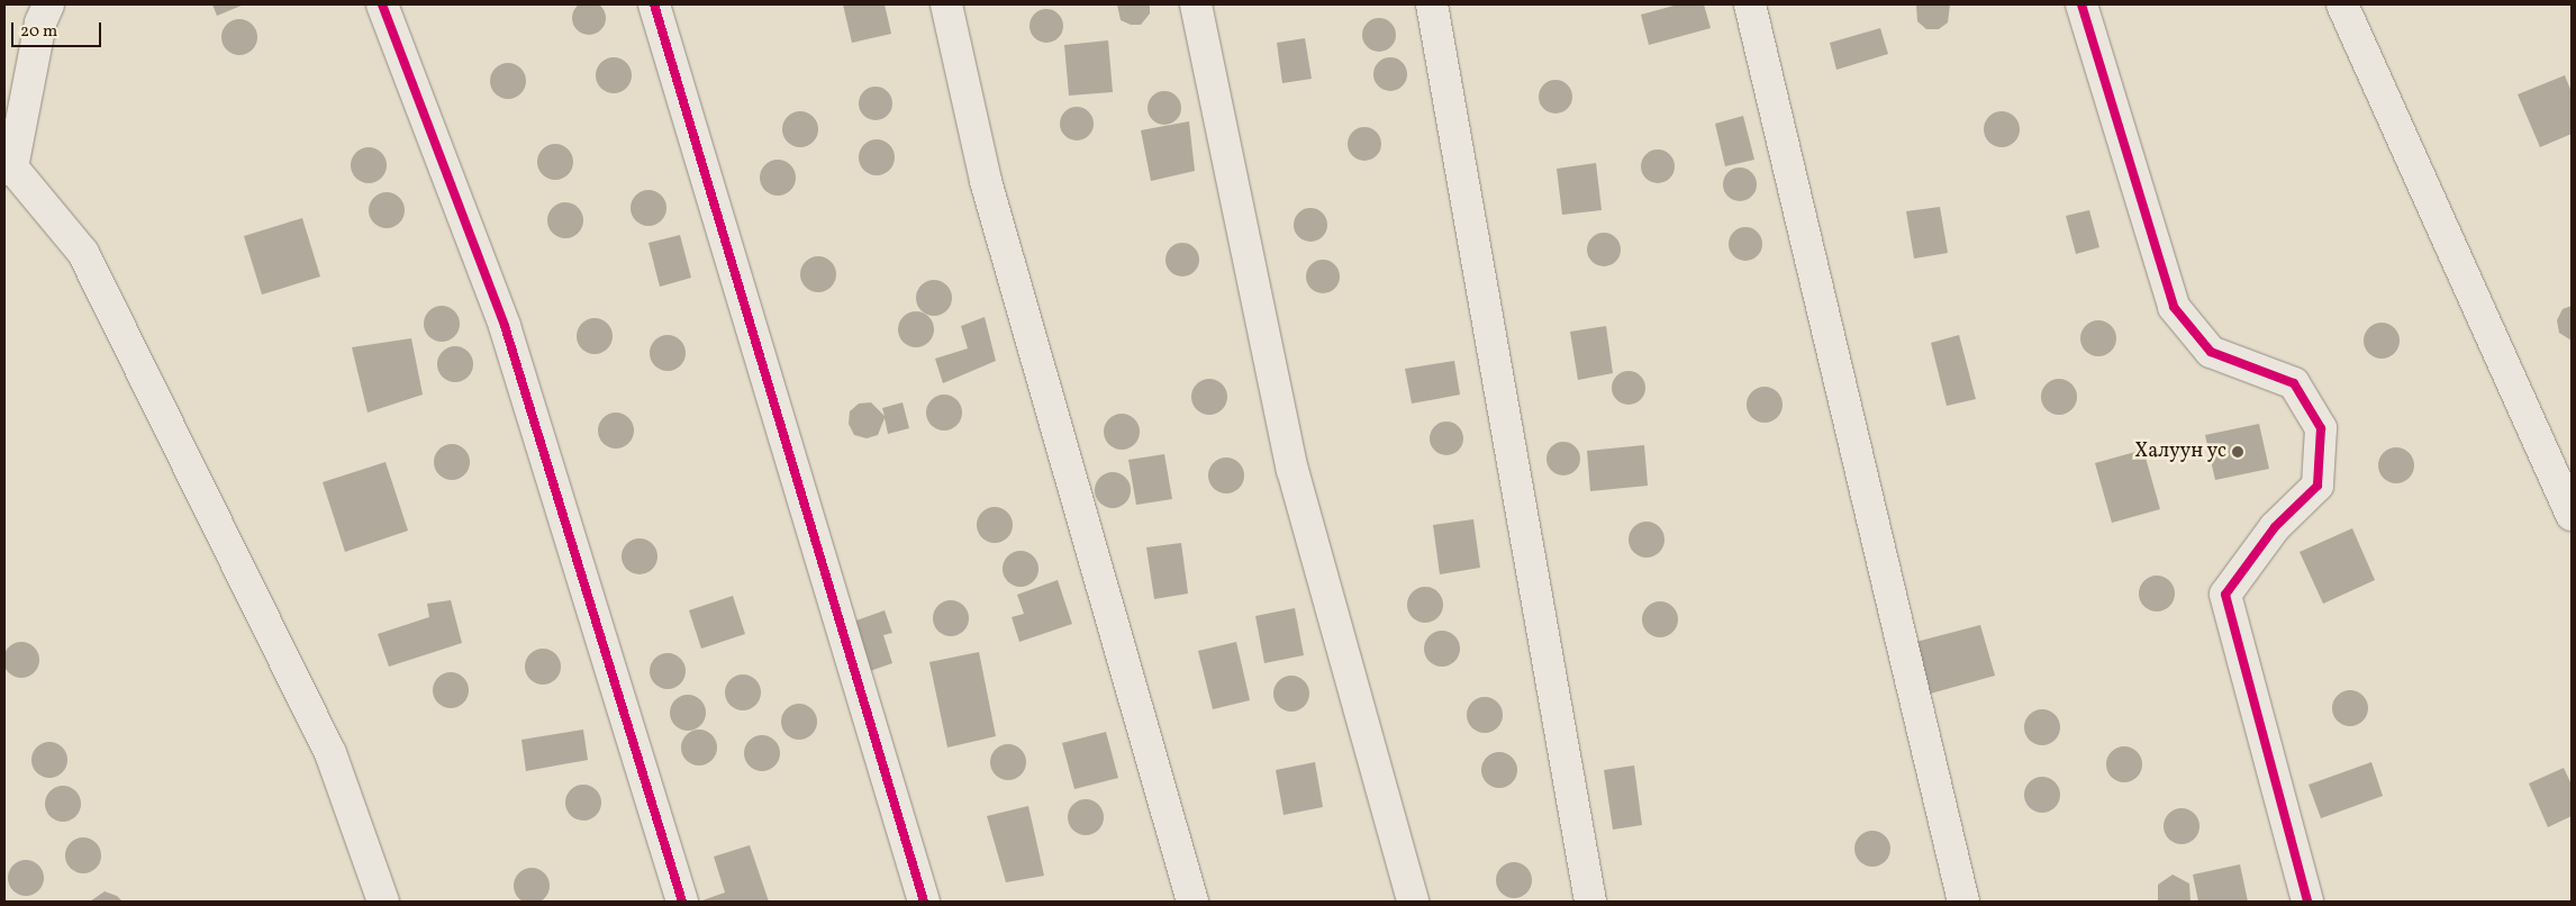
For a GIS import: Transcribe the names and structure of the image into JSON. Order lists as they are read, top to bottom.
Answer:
{
  "places": ["Халуун ус"],
  "scale_bar": "20 m"
}
